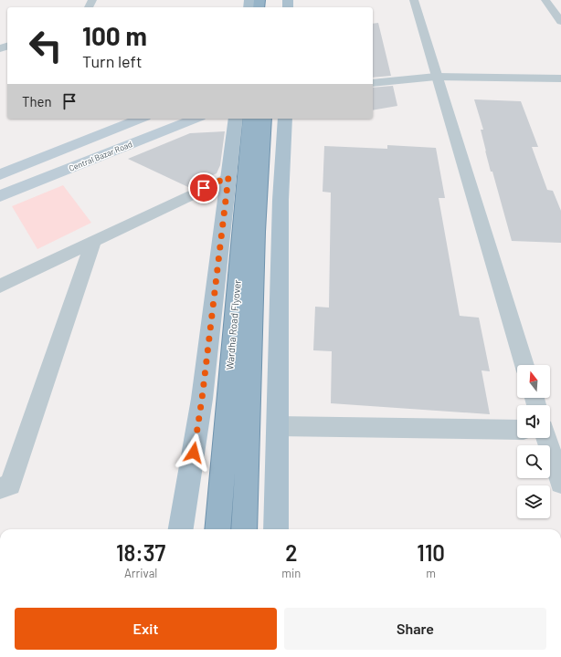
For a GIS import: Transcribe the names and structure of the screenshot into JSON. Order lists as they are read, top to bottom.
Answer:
{
  "streets": {
    "highway": ["Wardha Road Flyover"],
    "main road": ["Central Bazar Road"]
  },
  "north": "top",
  "page": {
    "turn": ["100 m", "Turn left"],
    "then": "Then",
    "eta": [
      "18:37",
      "Arrival",
      "2",
      "min",
      "110",
      "m"
    ],
    "buttons": ["Exit", "Share"]
  }
}
